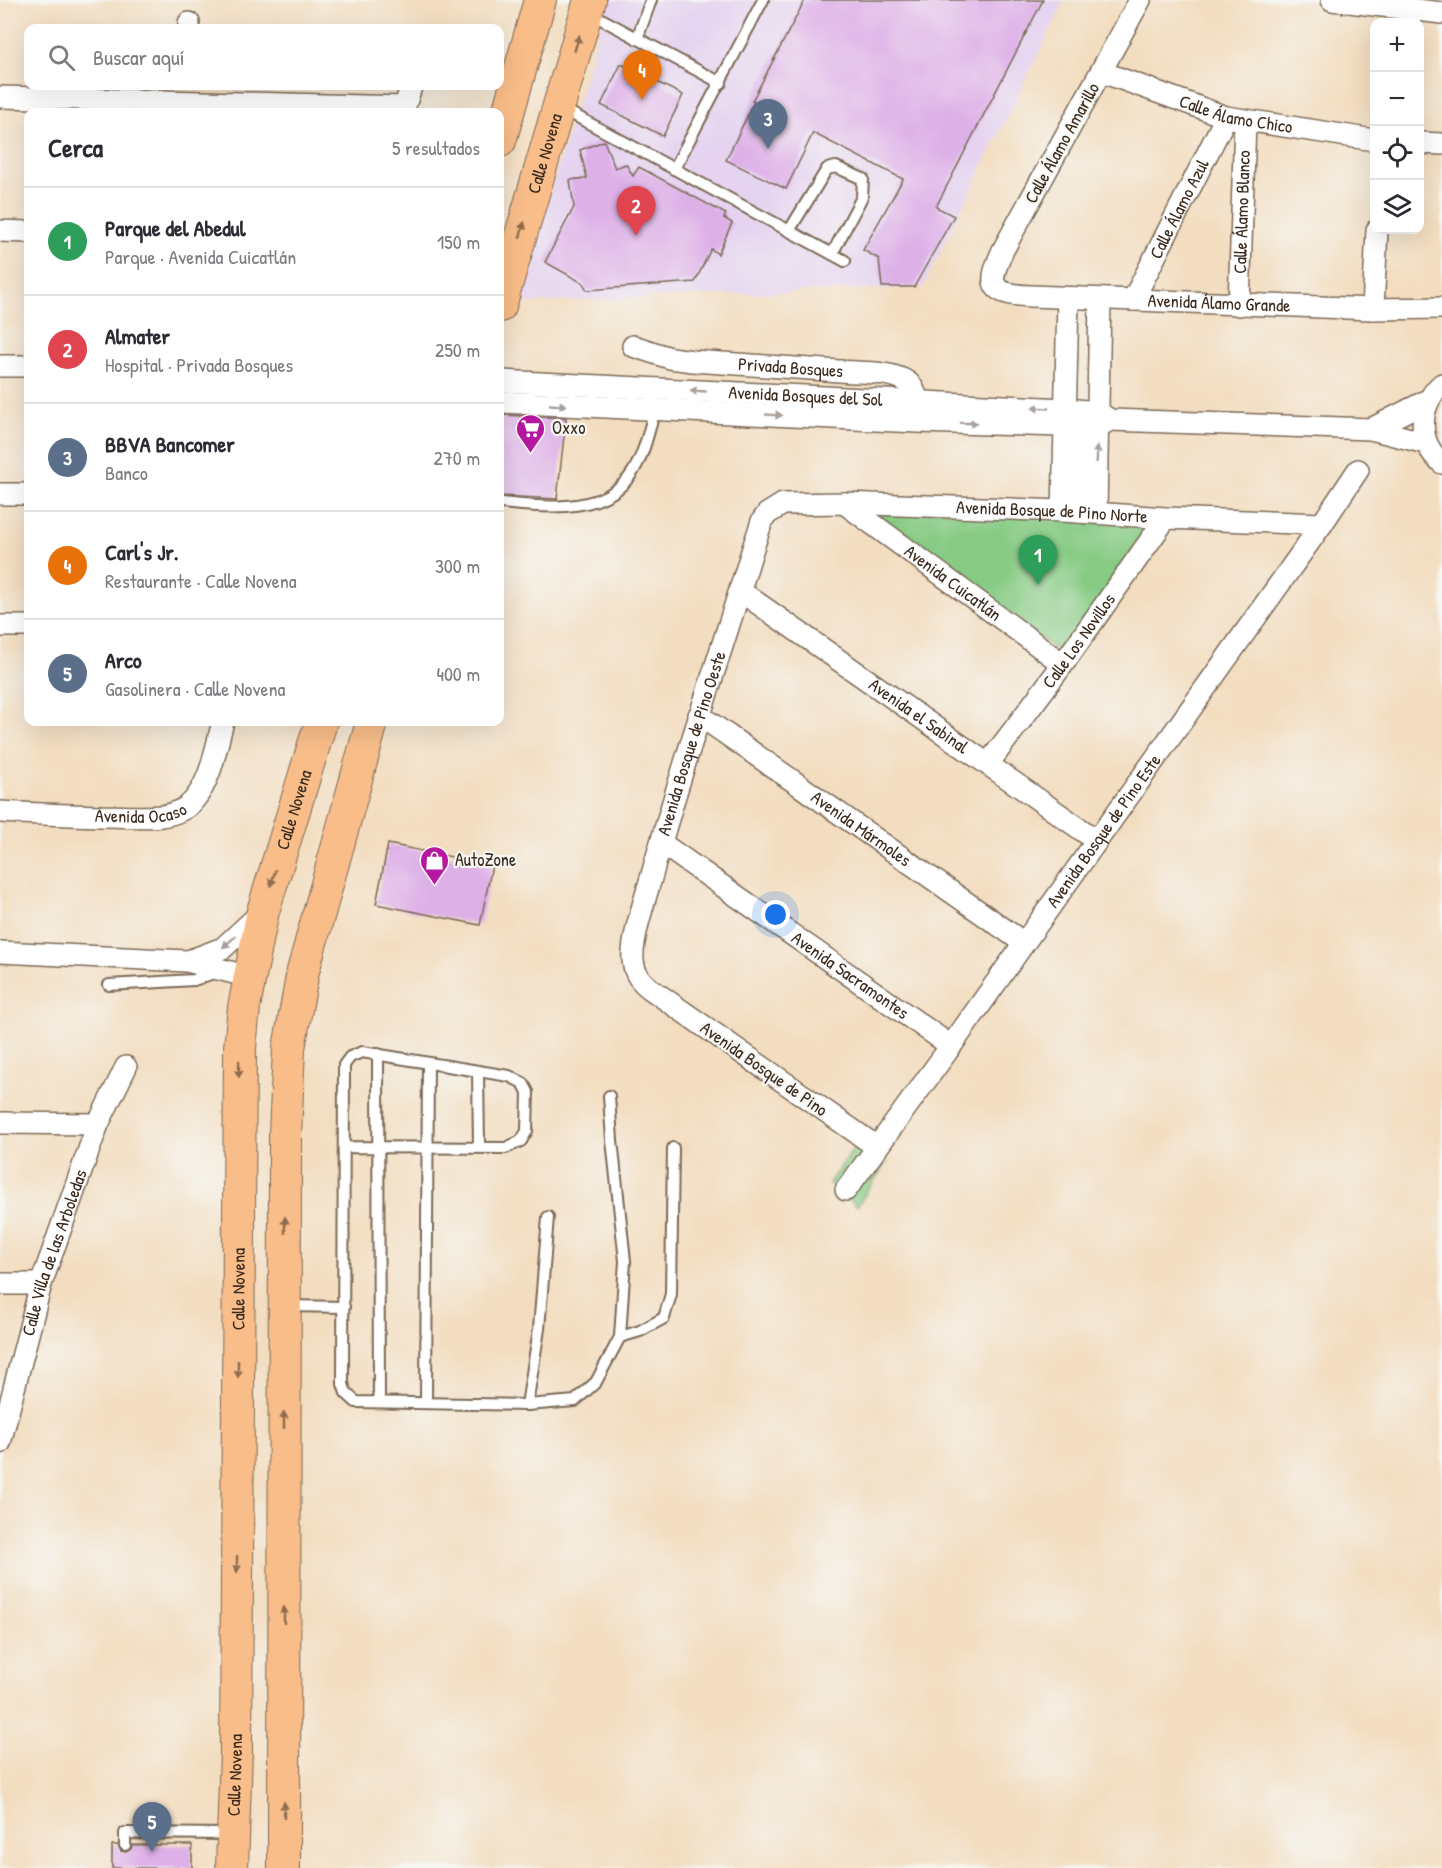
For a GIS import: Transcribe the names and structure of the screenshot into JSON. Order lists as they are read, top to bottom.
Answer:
{
  "streets": {
    "main road": ["Calle Novena"],
    "street": [
      "Calle Álamo Chico",
      "Calle Álamo Amarillo",
      "Calle Álamo Azul",
      "Calle Álamo Blanco",
      "Avenida Álamo Grande",
      "Privada Bosques",
      "Avenida Bosques del Sol",
      "Avenida Bosque de Pino Norte",
      "Avenida Cuicatlán",
      "Calle Los Novillos",
      "Avenida el Sabinal",
      "Avenida Bosque de Pino Oeste",
      "Avenida Ocaso",
      "Avenida Mármoles",
      "Avenida Bosque de Pino Este",
      "Avenida Sacramontes",
      "Avenida Bosque de Pino",
      "Calle Villa de las Arboledas"
    ]
  },
  "crossings": [
    ["Calle Álamo Chico", "Calle Álamo Amarillo"],
    ["Calle Álamo Chico", "Calle Álamo Azul"],
    ["Calle Álamo Chico", "Calle Álamo Blanco"],
    ["Calle Álamo Amarillo", "Avenida Álamo Grande"],
    ["Calle Álamo Azul", "Calle Álamo Blanco"],
    ["Calle Álamo Azul", "Avenida Álamo Grande"],
    ["Calle Álamo Blanco", "Avenida Álamo Grande"],
    ["Privada Bosques", "Avenida Bosques del Sol"],
    ["Avenida Bosque de Pino Norte", "Avenida Cuicatlán"],
    ["Avenida Bosque de Pino Norte", "Calle Los Novillos"],
    ["Avenida Bosque de Pino Norte", "Avenida Bosque de Pino Oeste"],
    ["Avenida Bosque de Pino Norte", "Avenida Bosque de Pino Este"],
    ["Avenida Cuicatlán", "Calle Los Novillos"],
    ["Calle Los Novillos", "Avenida el Sabinal"],
    ["Avenida el Sabinal", "Avenida Bosque de Pino Oeste"],
    ["Avenida el Sabinal", "Avenida Bosque de Pino Este"],
    ["Avenida Bosque de Pino Oeste", "Avenida Mármoles"],
    ["Avenida Bosque de Pino Oeste", "Avenida Sacramontes"],
    ["Avenida Bosque de Pino Oeste", "Avenida Bosque de Pino"],
    ["Avenida Mármoles", "Avenida Bosque de Pino Este"],
    ["Avenida Bosque de Pino Este", "Avenida Sacramontes"],
    ["Avenida Bosque de Pino Este", "Avenida Bosque de Pino"]
  ],
  "places": {
    "supermarket": ["Oxxo"],
    "shop": ["AutoZone"]
  },
  "page": {
    "map_buttons": ["+", "−"],
    "search": "Buscar aquí",
    "pins": [
      "4",
      "3",
      "2",
      "1",
      "5"
    ],
    "heading": ["Cerca", "5 resultados"],
    "list": [
      {
        "mark": "1",
        "name": "Parque del Abedul",
        "note": "Parque · Avenida Cuicatlán",
        "value": "150 m"
      },
      {
        "mark": "2",
        "name": "Almater",
        "note": "Hospital · Privada Bosques",
        "value": "250 m"
      },
      {
        "mark": "3",
        "name": "BBVA Bancomer",
        "note": "Banco",
        "value": "270 m"
      },
      {
        "mark": "4",
        "name": "Carl's Jr.",
        "note": "Restaurante · Calle Novena",
        "value": "300 m"
      },
      {
        "mark": "5",
        "name": "Arco",
        "note": "Gasolinera · Calle Novena",
        "value": "400 m"
      }
    ]
  }
}
